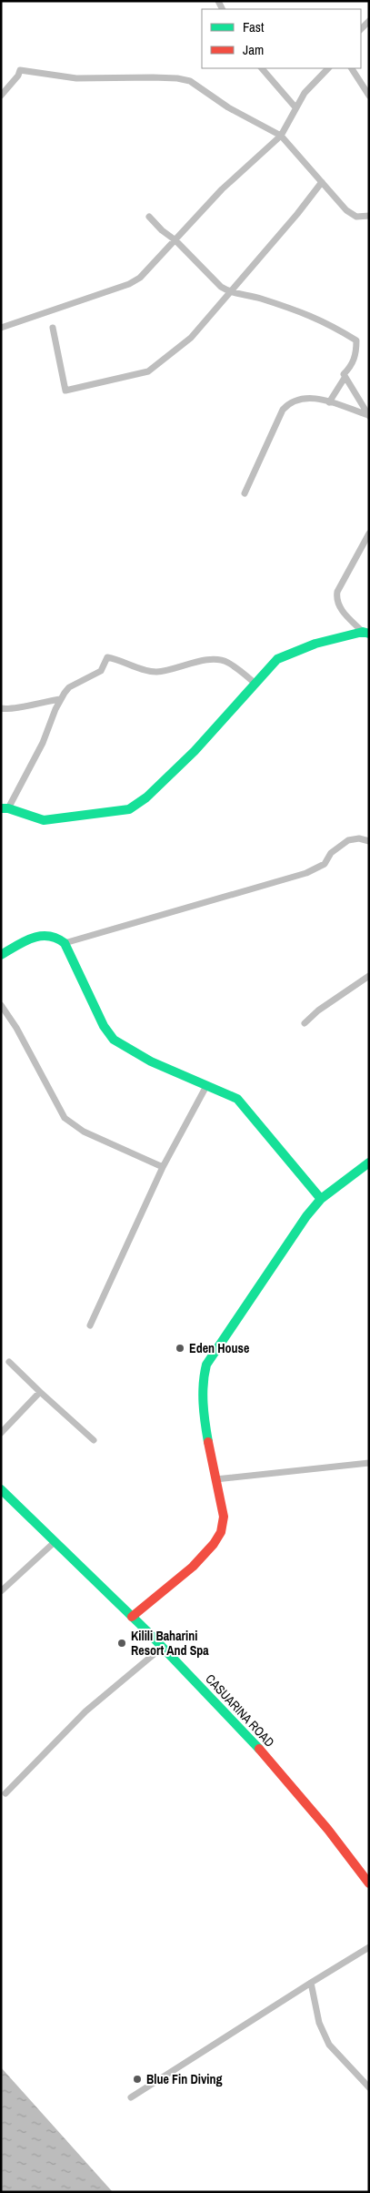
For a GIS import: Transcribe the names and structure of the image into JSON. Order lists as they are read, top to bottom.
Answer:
{
  "streets": {
    "street": ["CASUARINA ROAD"]
  },
  "places": ["Eden House", "Kilili Baharini Resort And Spa", "Blue Fin Diving"],
  "legend": ["Fast", "Jam"]
}
